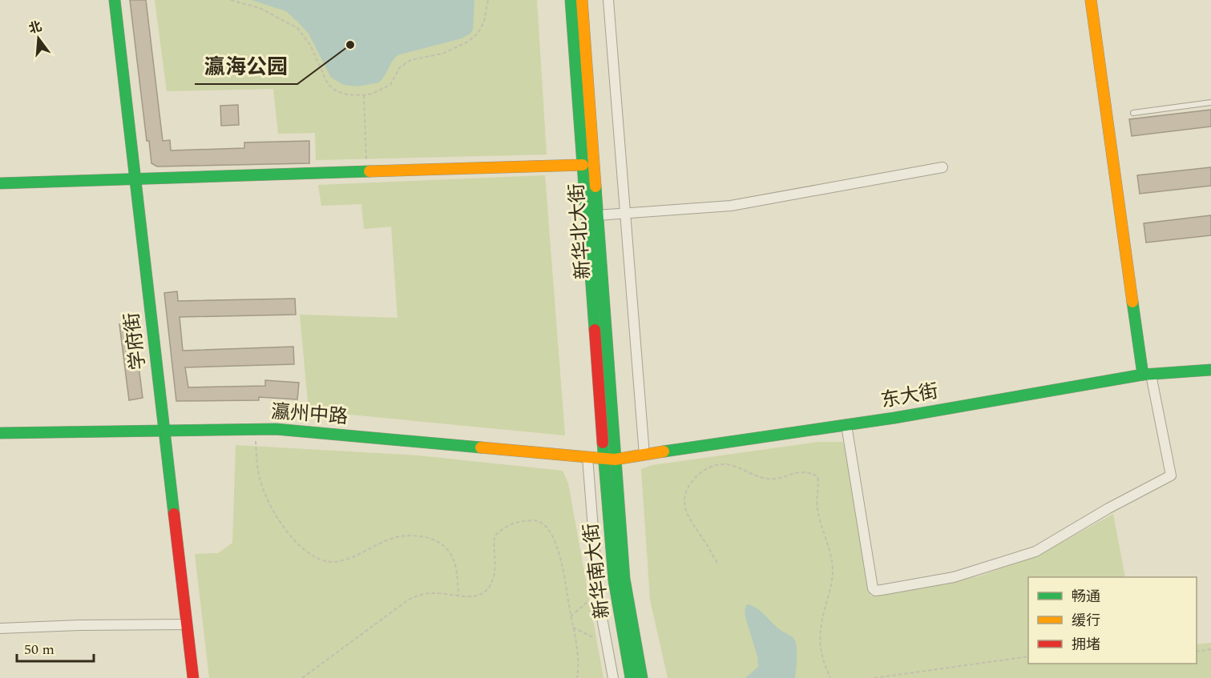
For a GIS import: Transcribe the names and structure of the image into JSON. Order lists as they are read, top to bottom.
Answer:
{
  "streets": {
    "street": [
      "新华北大街",
      "学府街",
      "东大街",
      "瀛州中路",
      "新华南大街"
    ]
  },
  "crossings": [
    ["新华北大街", "东大街"],
    ["新华北大街", "瀛州中路"],
    ["新华北大街", "新华南大街"],
    ["学府街", "瀛州中路"],
    ["东大街", "瀛州中路"],
    ["东大街", "新华南大街"],
    ["瀛州中路", "新华南大街"]
  ],
  "places": ["瀛海公园"],
  "legend": ["畅通", "缓行", "拥堵"],
  "scale_bar": "50 m",
  "north": "top"
}
